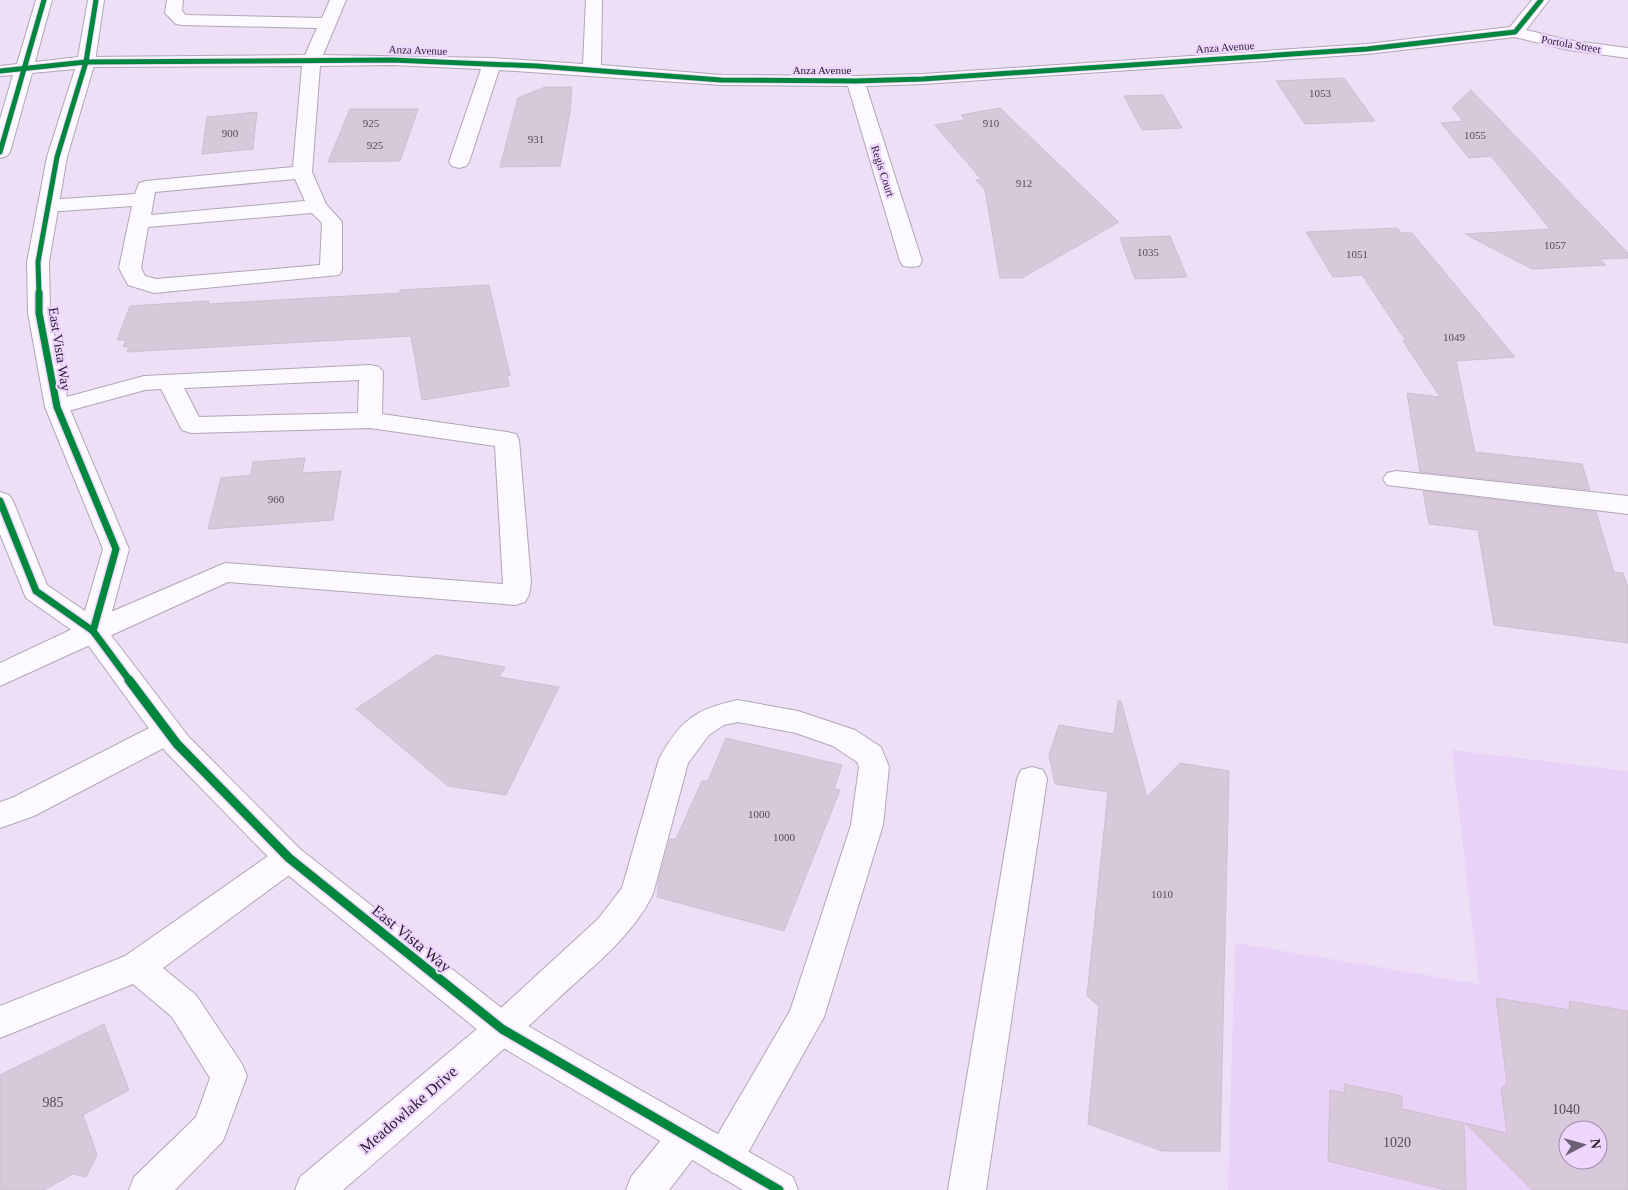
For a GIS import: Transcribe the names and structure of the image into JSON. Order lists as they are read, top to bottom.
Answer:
{
  "streets": {
    "street": [
      "Portola Street",
      "Anza Avenue",
      "Regis Court",
      "East Vista Way",
      "Meadowlake Drive"
    ]
  },
  "crossings": [
    ["Portola Street", "Anza Avenue"],
    ["Anza Avenue", "Regis Court"],
    ["Anza Avenue", "East Vista Way"],
    ["East Vista Way", "Meadowlake Drive"]
  ],
  "house_numbers": [
    "1053",
    "925",
    "910",
    "900",
    "1055",
    "931",
    "925",
    "912",
    "1057",
    "1035",
    "1051",
    "1049",
    "960",
    "1000",
    "1000",
    "1010",
    "985",
    "1040",
    "1020"
  ],
  "north": "right"
}
